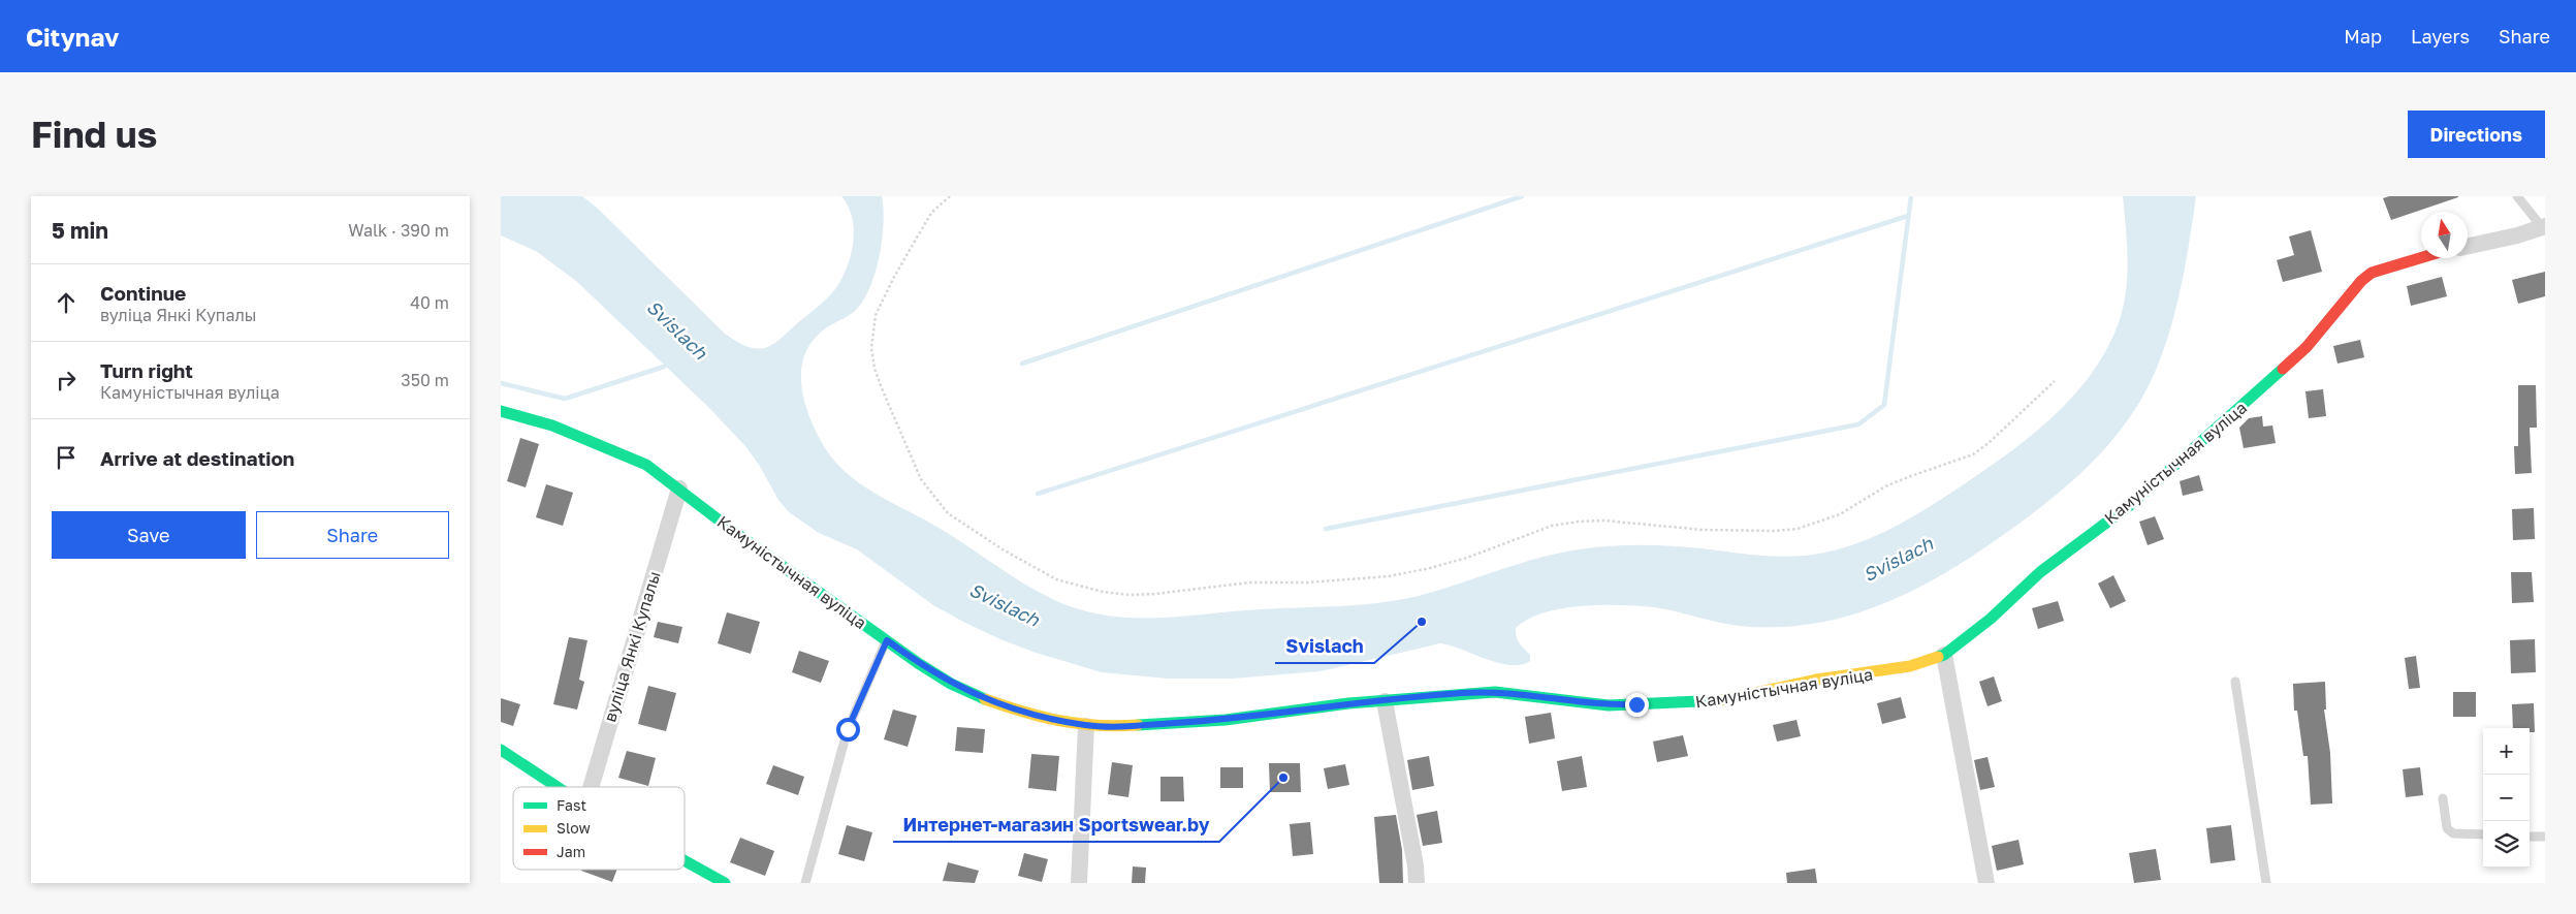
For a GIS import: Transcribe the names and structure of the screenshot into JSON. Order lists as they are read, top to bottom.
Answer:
{
  "streets": {
    "street": ["Камуністычная вуліца", "вуліца Янкі Купалы"]
  },
  "crossings": [
    ["Камуністычная вуліца", "вуліца Янкі Купалы"]
  ],
  "water": ["Svislach"],
  "places": ["Svislach", "Интернет-магазин Sportswear.by"],
  "legend": ["Fast", "Slow", "Jam"],
  "north": "top",
  "page": {
    "header": "Citynav",
    "nav": ["Map", "Layers", "Share"],
    "buttons": [
      "Directions",
      ["Save", "Share"]
    ],
    "title": "Find us",
    "heading": ["5 min", "Walk · 390 m"],
    "list": [
      ["Continue", "вуліца Янкі Купалы", "40 m"],
      ["Turn right", "Камуністычная вуліца", "350 m"],
      "Arrive at destination"
    ],
    "map_buttons": ["+", "−"]
  }
}
